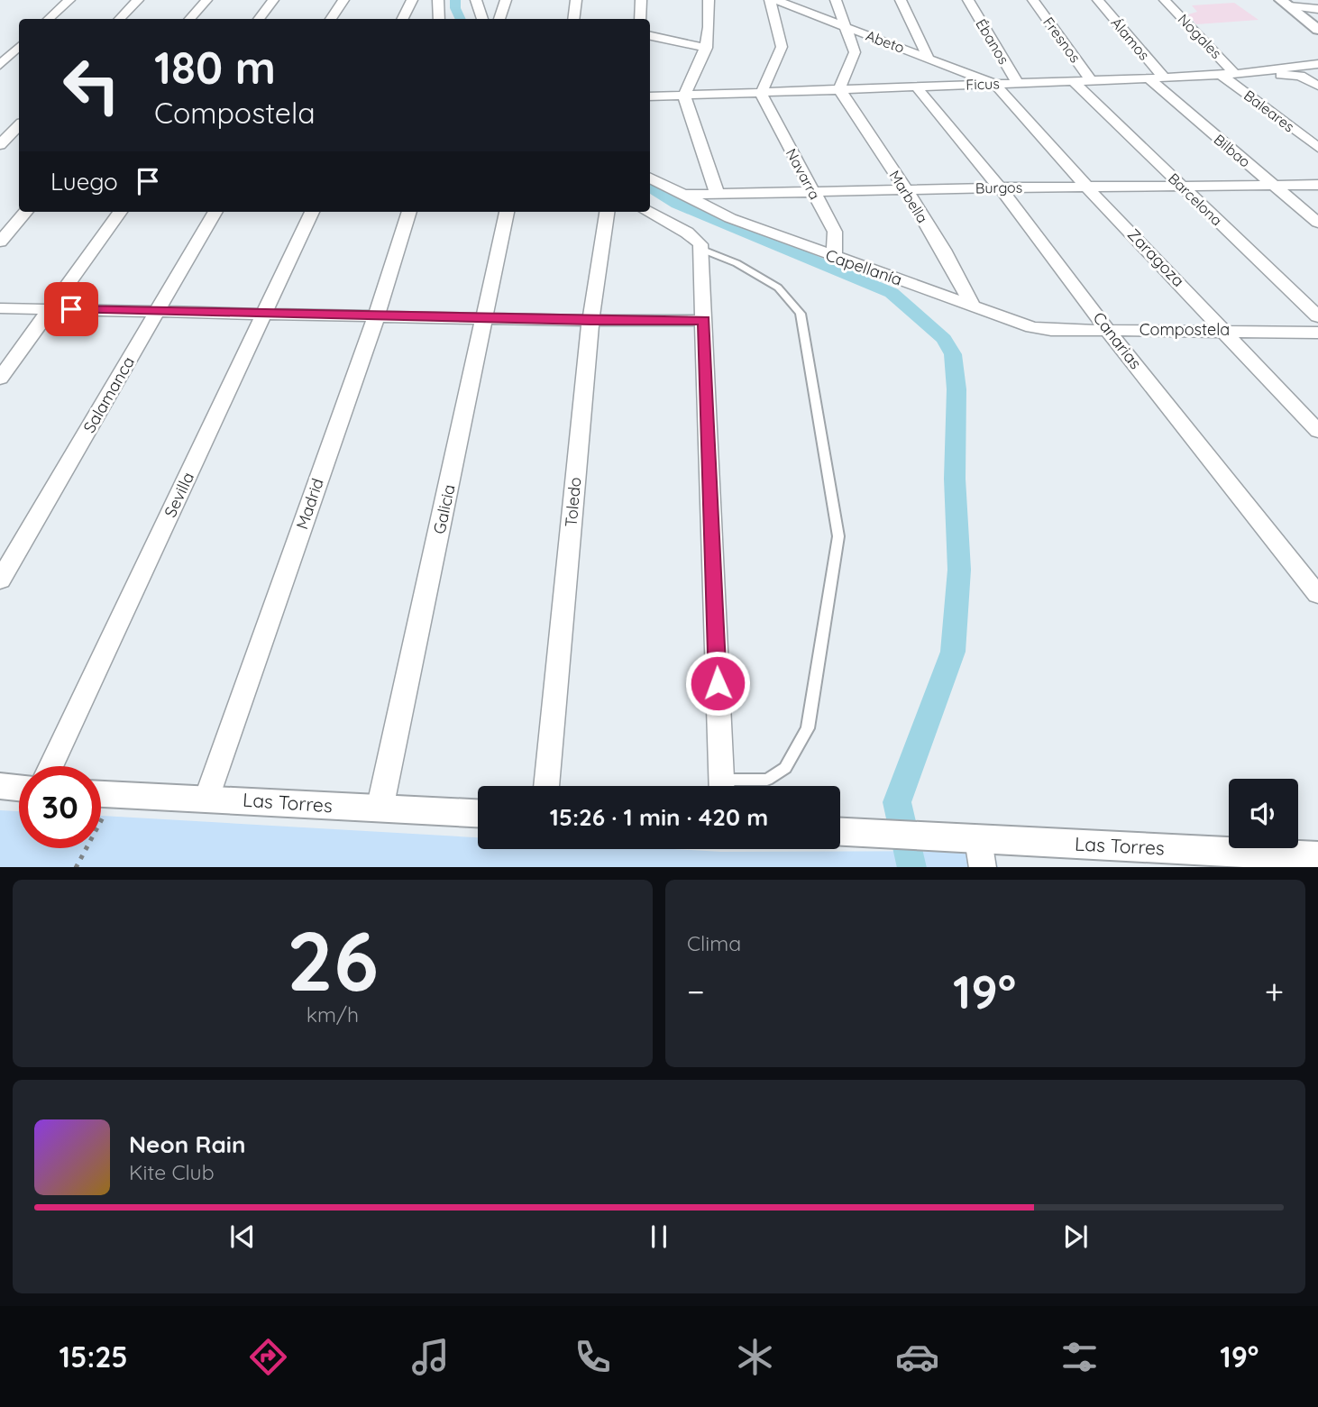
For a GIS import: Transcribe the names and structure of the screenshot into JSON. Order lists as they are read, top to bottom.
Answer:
{
  "streets": {
    "street": [
      "Nogales",
      "Álamos",
      "Fresnos",
      "Abeto",
      "Ébanos",
      "Ficus",
      "Baleares",
      "Bilbao",
      "Navarra",
      "Burgos",
      "Marbella",
      "Barcelona",
      "Zaragoza",
      "Capellanía",
      "Compostela",
      "Canarias",
      "Salamanca",
      "Sevilla",
      "Toledo",
      "Madrid",
      "Galicia",
      "Las Torres"
    ]
  },
  "crossings": [
    ["Nogales", "Ficus"],
    ["Álamos", "Ficus"],
    ["Fresnos", "Ficus"],
    ["Abeto", "Ficus"],
    ["Abeto", "Zaragoza"],
    ["Ébanos", "Ficus"],
    ["Ficus", "Baleares"],
    ["Ficus", "Bilbao"],
    ["Ficus", "Navarra"],
    ["Ficus", "Marbella"],
    ["Ficus", "Barcelona"],
    ["Ficus", "Zaragoza"],
    ["Ficus", "Canarias"],
    ["Bilbao", "Burgos"],
    ["Navarra", "Burgos"],
    ["Navarra", "Capellanía"],
    ["Burgos", "Marbella"],
    ["Burgos", "Barcelona"],
    ["Burgos", "Zaragoza"],
    ["Burgos", "Capellanía"],
    ["Burgos", "Canarias"],
    ["Marbella", "Capellanía"],
    ["Zaragoza", "Compostela"],
    ["Capellanía", "Compostela"],
    ["Compostela", "Canarias"],
    ["Madrid", "Las Torres"],
    ["Galicia", "Las Torres"]
  ],
  "page": {
    "turn": ["180 m", "Compostela"],
    "then": "Luego",
    "limit": "30",
    "trip": "15:26 · 1 min · 420 m",
    "tile": [
      ["26", "km/h"],
      "Clima"
    ],
    "heat": ["−", "19°", "+"],
    "song": ["Neon Rain", "Kite Club"],
    "tabs": ["15:25", "19°"]
  }
}
